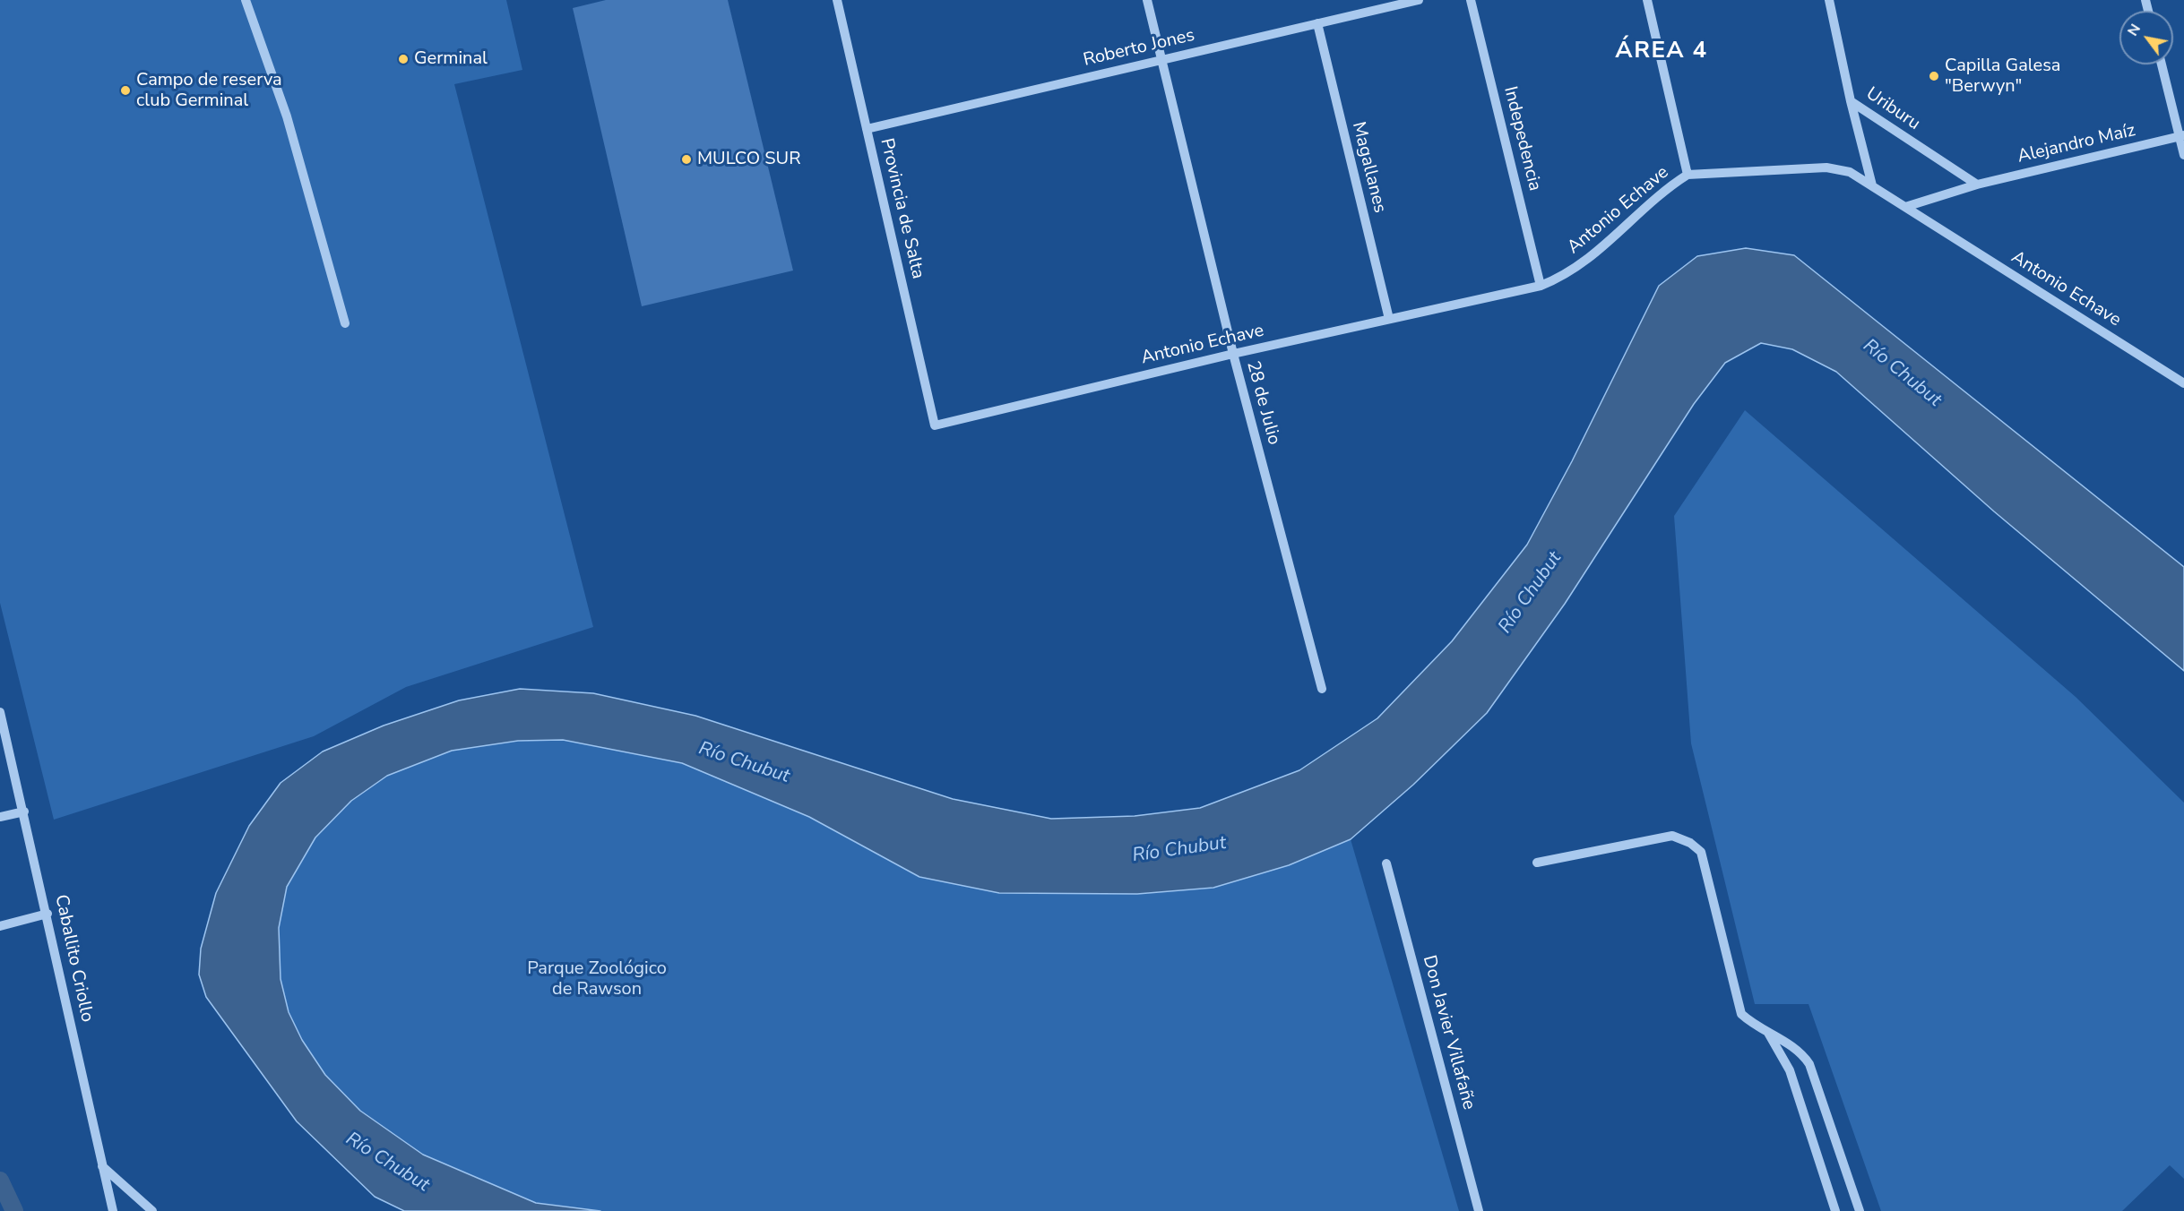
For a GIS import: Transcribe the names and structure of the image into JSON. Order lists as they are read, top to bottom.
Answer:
{
  "streets": {
    "street": [
      "Roberto Jones",
      "Uriburu",
      "Indepedencia",
      "Alejandro Maíz",
      "Magallanes",
      "Provincia de Salta",
      "Antonio Echave",
      "28 de Julio",
      "Caballito Criollo",
      "Don Javier Villafañe"
    ]
  },
  "crossings": [
    ["Roberto Jones", "Magallanes"],
    ["Roberto Jones", "Provincia de Salta"],
    ["Roberto Jones", "28 de Julio"],
    ["Uriburu", "Alejandro Maíz"],
    ["Indepedencia", "Antonio Echave"],
    ["Alejandro Maíz", "Antonio Echave"],
    ["Magallanes", "Antonio Echave"],
    ["Provincia de Salta", "Antonio Echave"],
    ["Antonio Echave", "28 de Julio"]
  ],
  "districts": ["ÁREA 4"],
  "water": ["Río Chubut"],
  "parks": ["Parque Zoológico de Rawson"],
  "places": [
    "Germinal",
    "Capilla Galesa \"Berwyn\"",
    "Campo de reserva club Germinal",
    "MULCO SUR"
  ],
  "north": "top left"
}
